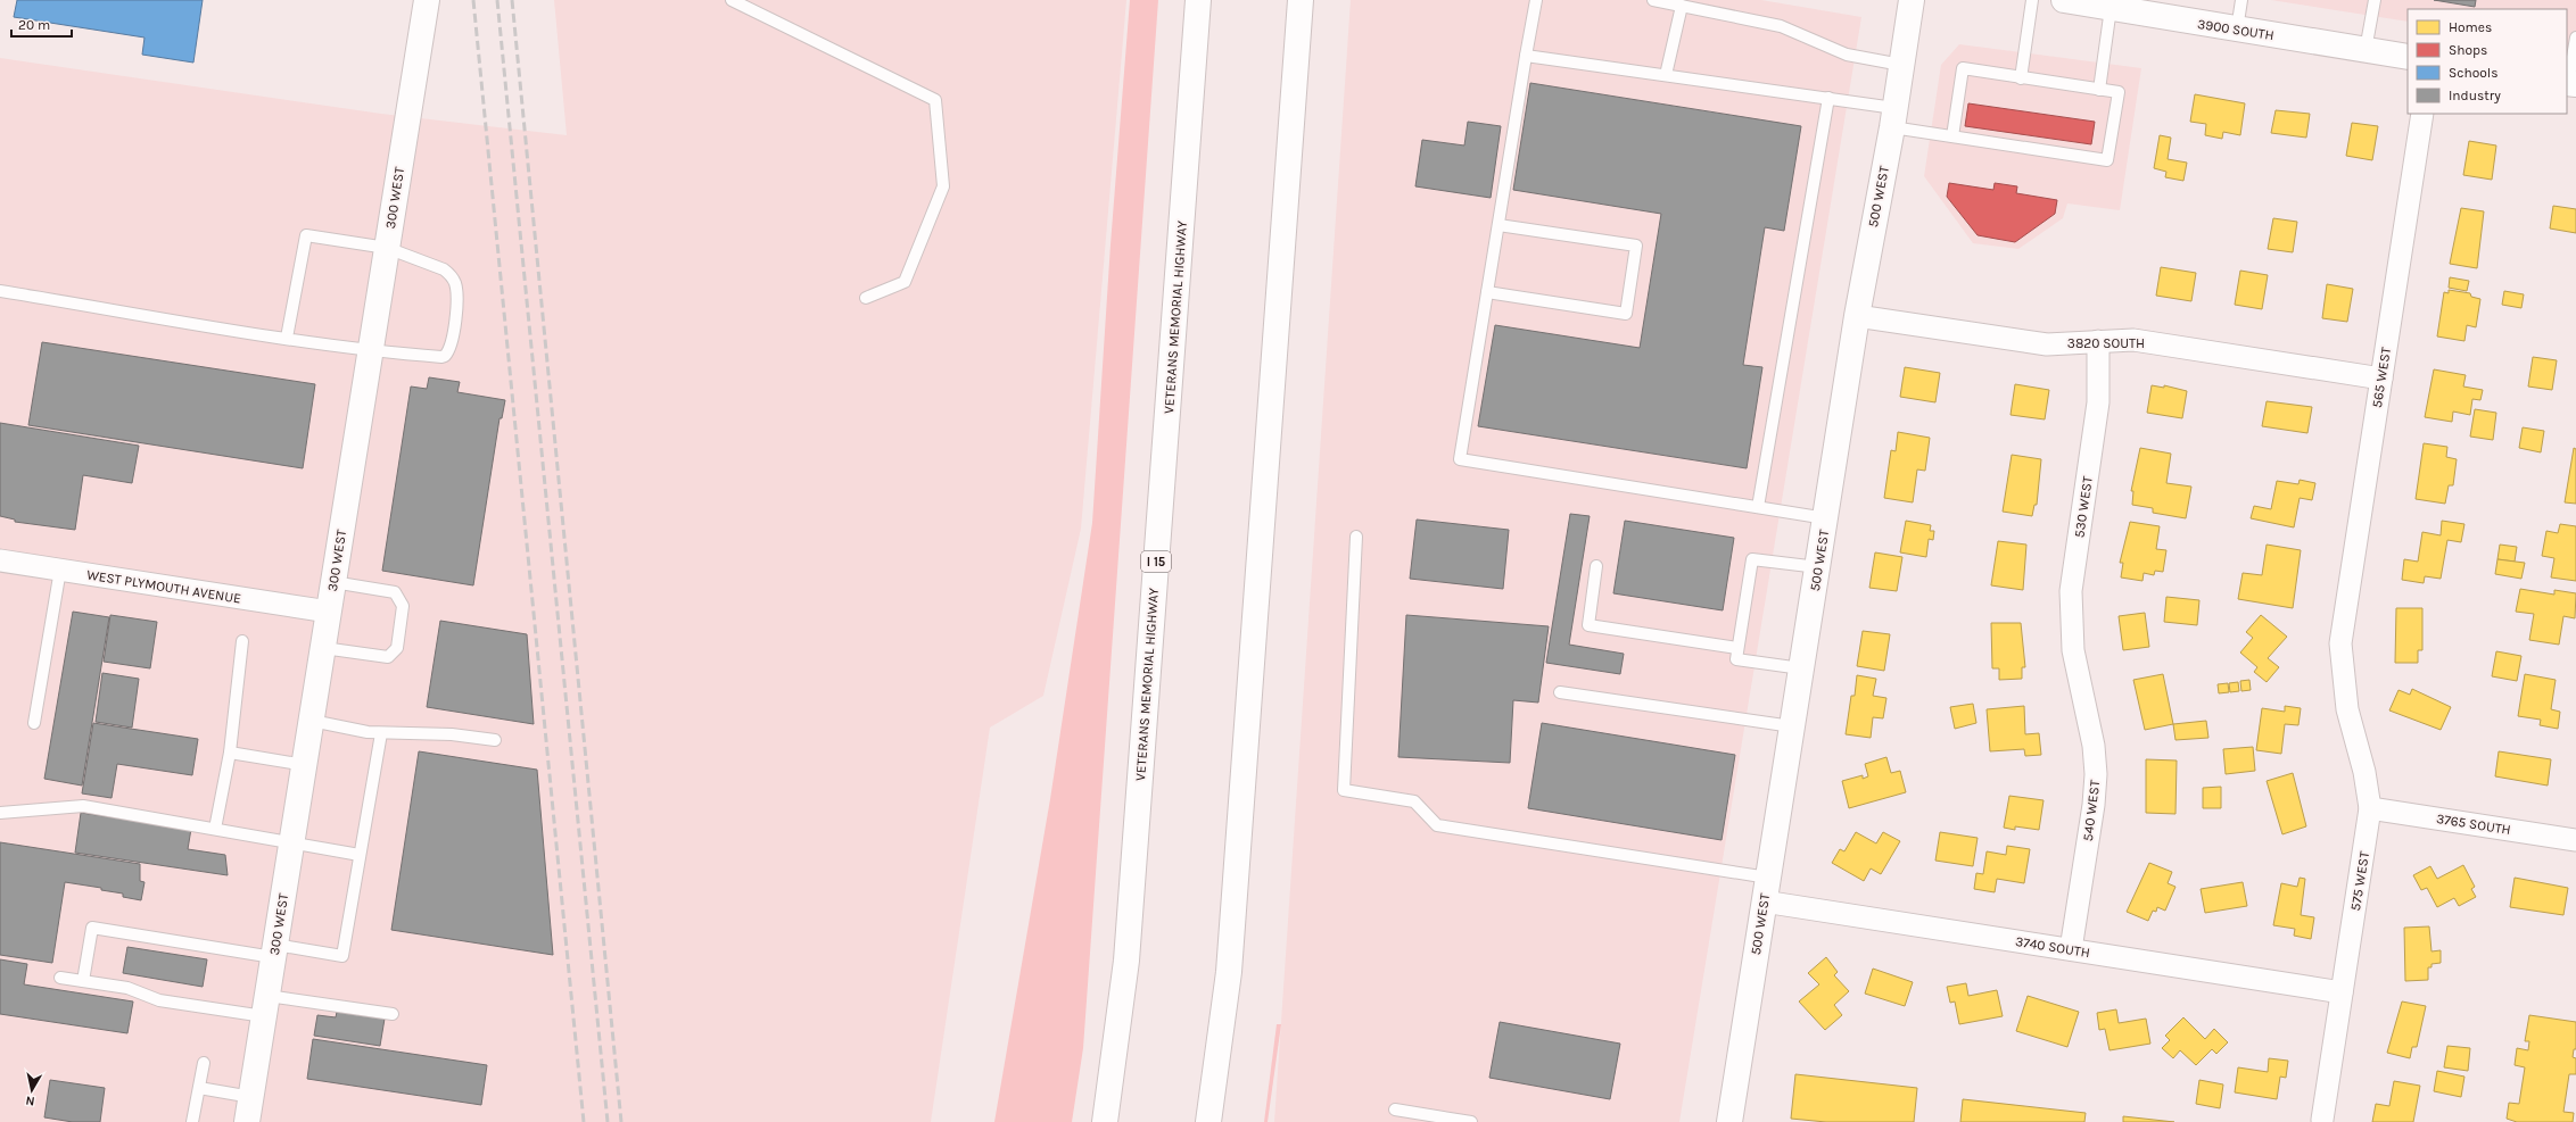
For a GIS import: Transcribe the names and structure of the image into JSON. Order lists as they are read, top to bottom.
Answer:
{
  "streets": {
    "main road": [
      "3900 SOUTH",
      "500 WEST",
      "300 WEST",
      "VETERANS MEMORIAL HIGHWAY",
      "I 15"
    ],
    "street": [
      "3820 SOUTH",
      "565 WEST",
      "530 WEST",
      "WEST PLYMOUTH AVENUE",
      "540 WEST",
      "3765 SOUTH",
      "575 WEST",
      "3740 SOUTH"
    ]
  },
  "crossings": [
    ["500 WEST", "3820 SOUTH"],
    ["500 WEST", "3740 SOUTH"],
    ["300 WEST", "WEST PLYMOUTH AVENUE"],
    ["3820 SOUTH", "565 WEST"],
    ["3820 SOUTH", "530 WEST"],
    ["565 WEST", "575 WEST"],
    ["530 WEST", "540 WEST"],
    ["540 WEST", "3740 SOUTH"],
    ["3765 SOUTH", "575 WEST"],
    ["575 WEST", "3740 SOUTH"]
  ],
  "legend": [
    "Homes",
    "Shops",
    "Schools",
    "Industry"
  ],
  "scale_bar": "20 m",
  "north": "bottom"
}
